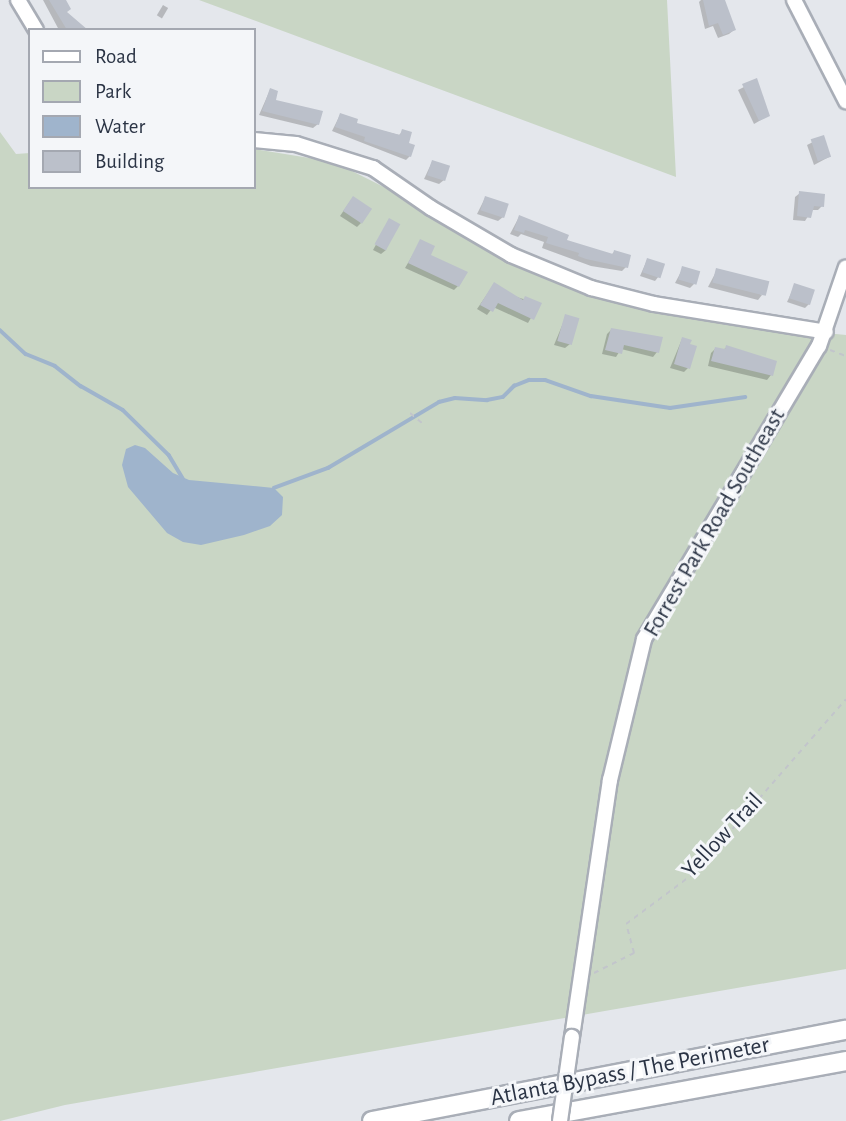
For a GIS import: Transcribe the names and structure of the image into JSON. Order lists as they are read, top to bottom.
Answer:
{
  "streets": {
    "highway": ["Atlanta Bypass / The Perimeter"],
    "street": ["Forrest Park Road Southeast"],
    "path": ["Yellow Trail"]
  },
  "crossings": [
    ["Forrest Park Road Southeast", "Yellow Trail"]
  ],
  "legend": [
    "Road",
    "Park",
    "Water",
    "Building"
  ]
}
